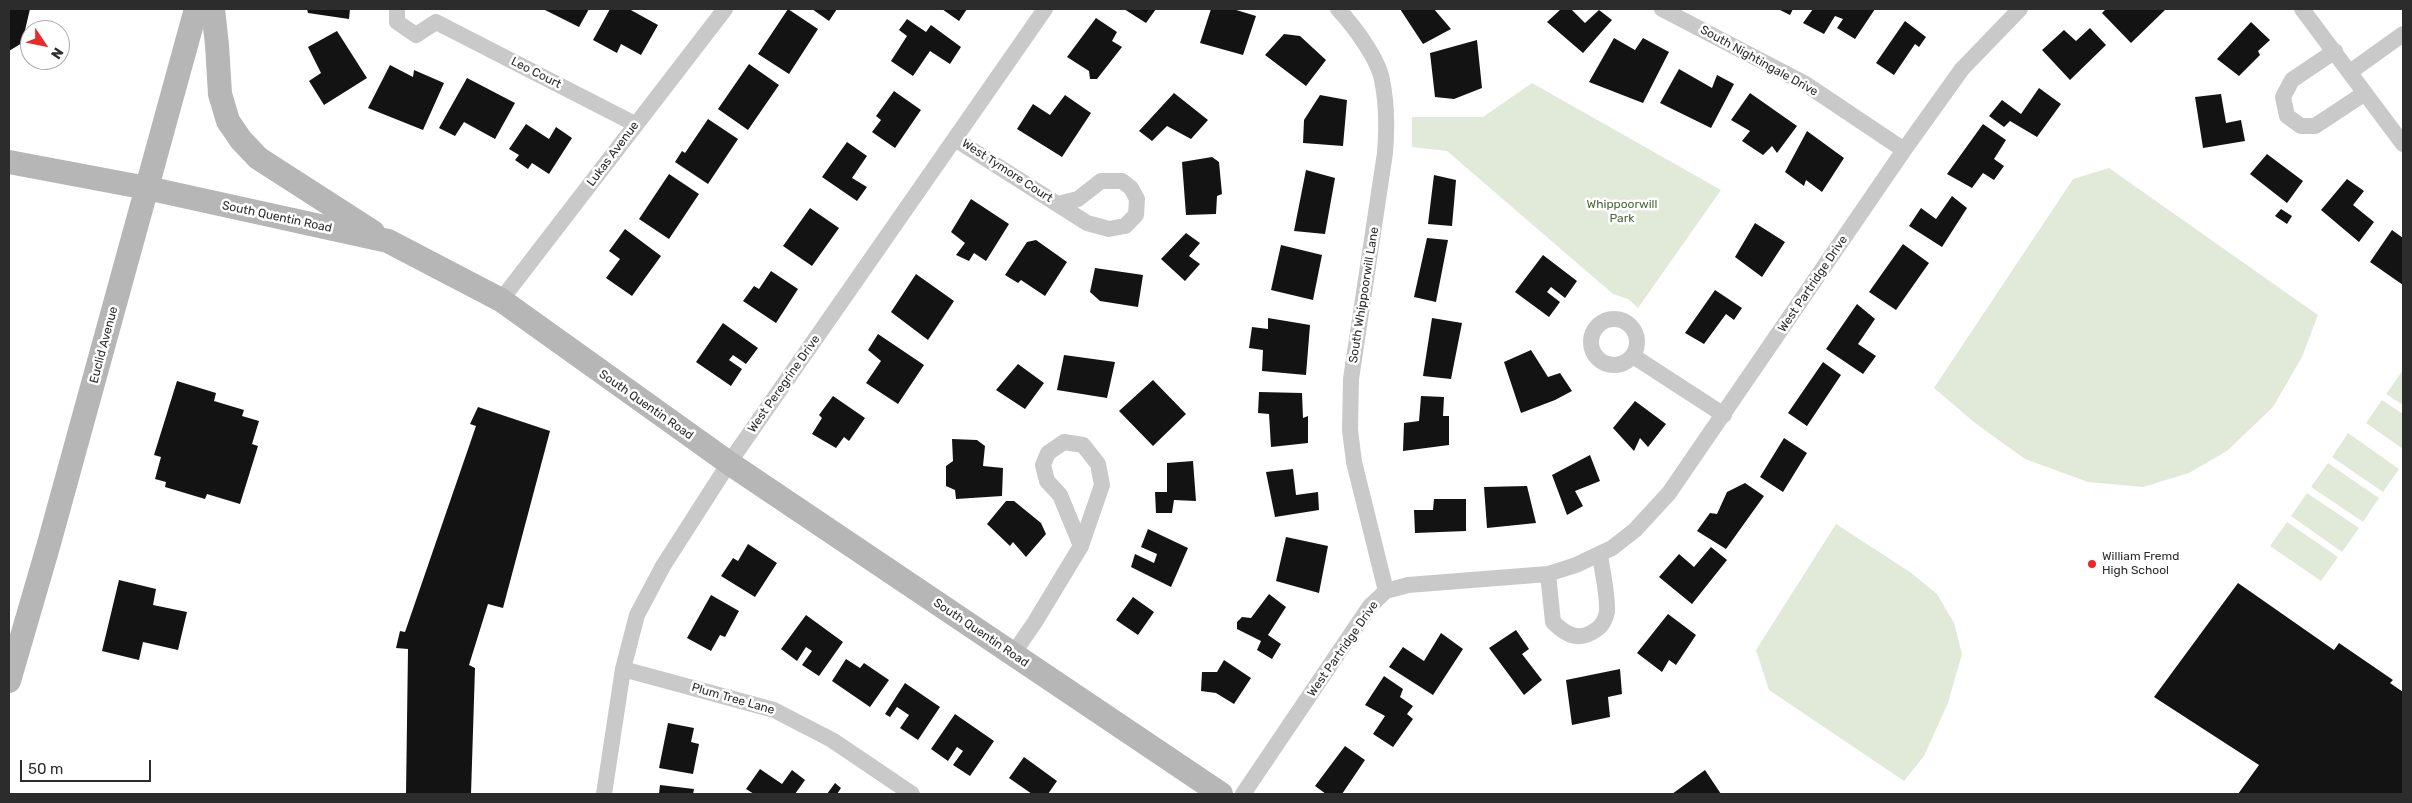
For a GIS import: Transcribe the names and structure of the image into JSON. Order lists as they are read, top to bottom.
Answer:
{
  "streets": {
    "main road": ["South Quentin Road", "Euclid Avenue"],
    "street": [
      "South Nightingale Drive",
      "Leo Court",
      "Lukas Avenue",
      "West Tymore Court",
      "West Partridge Drive",
      "South Whippoorwill Lane",
      "West Peregrine Drive",
      "Plum Tree Lane"
    ]
  },
  "crossings": [
    ["South Nightingale Drive", "West Partridge Drive"],
    ["Leo Court", "Lukas Avenue"],
    ["Lukas Avenue", "South Quentin Road"],
    ["West Tymore Court", "West Peregrine Drive"],
    ["South Quentin Road", "Euclid Avenue"],
    ["South Quentin Road", "West Peregrine Drive"],
    ["West Partridge Drive", "South Whippoorwill Lane"],
    ["West Peregrine Drive", "Plum Tree Lane"]
  ],
  "parks": ["Whippoorwill Park"],
  "places": ["William Fremd High School"],
  "scale_bar": "50 m",
  "north": "bottom right"
}
